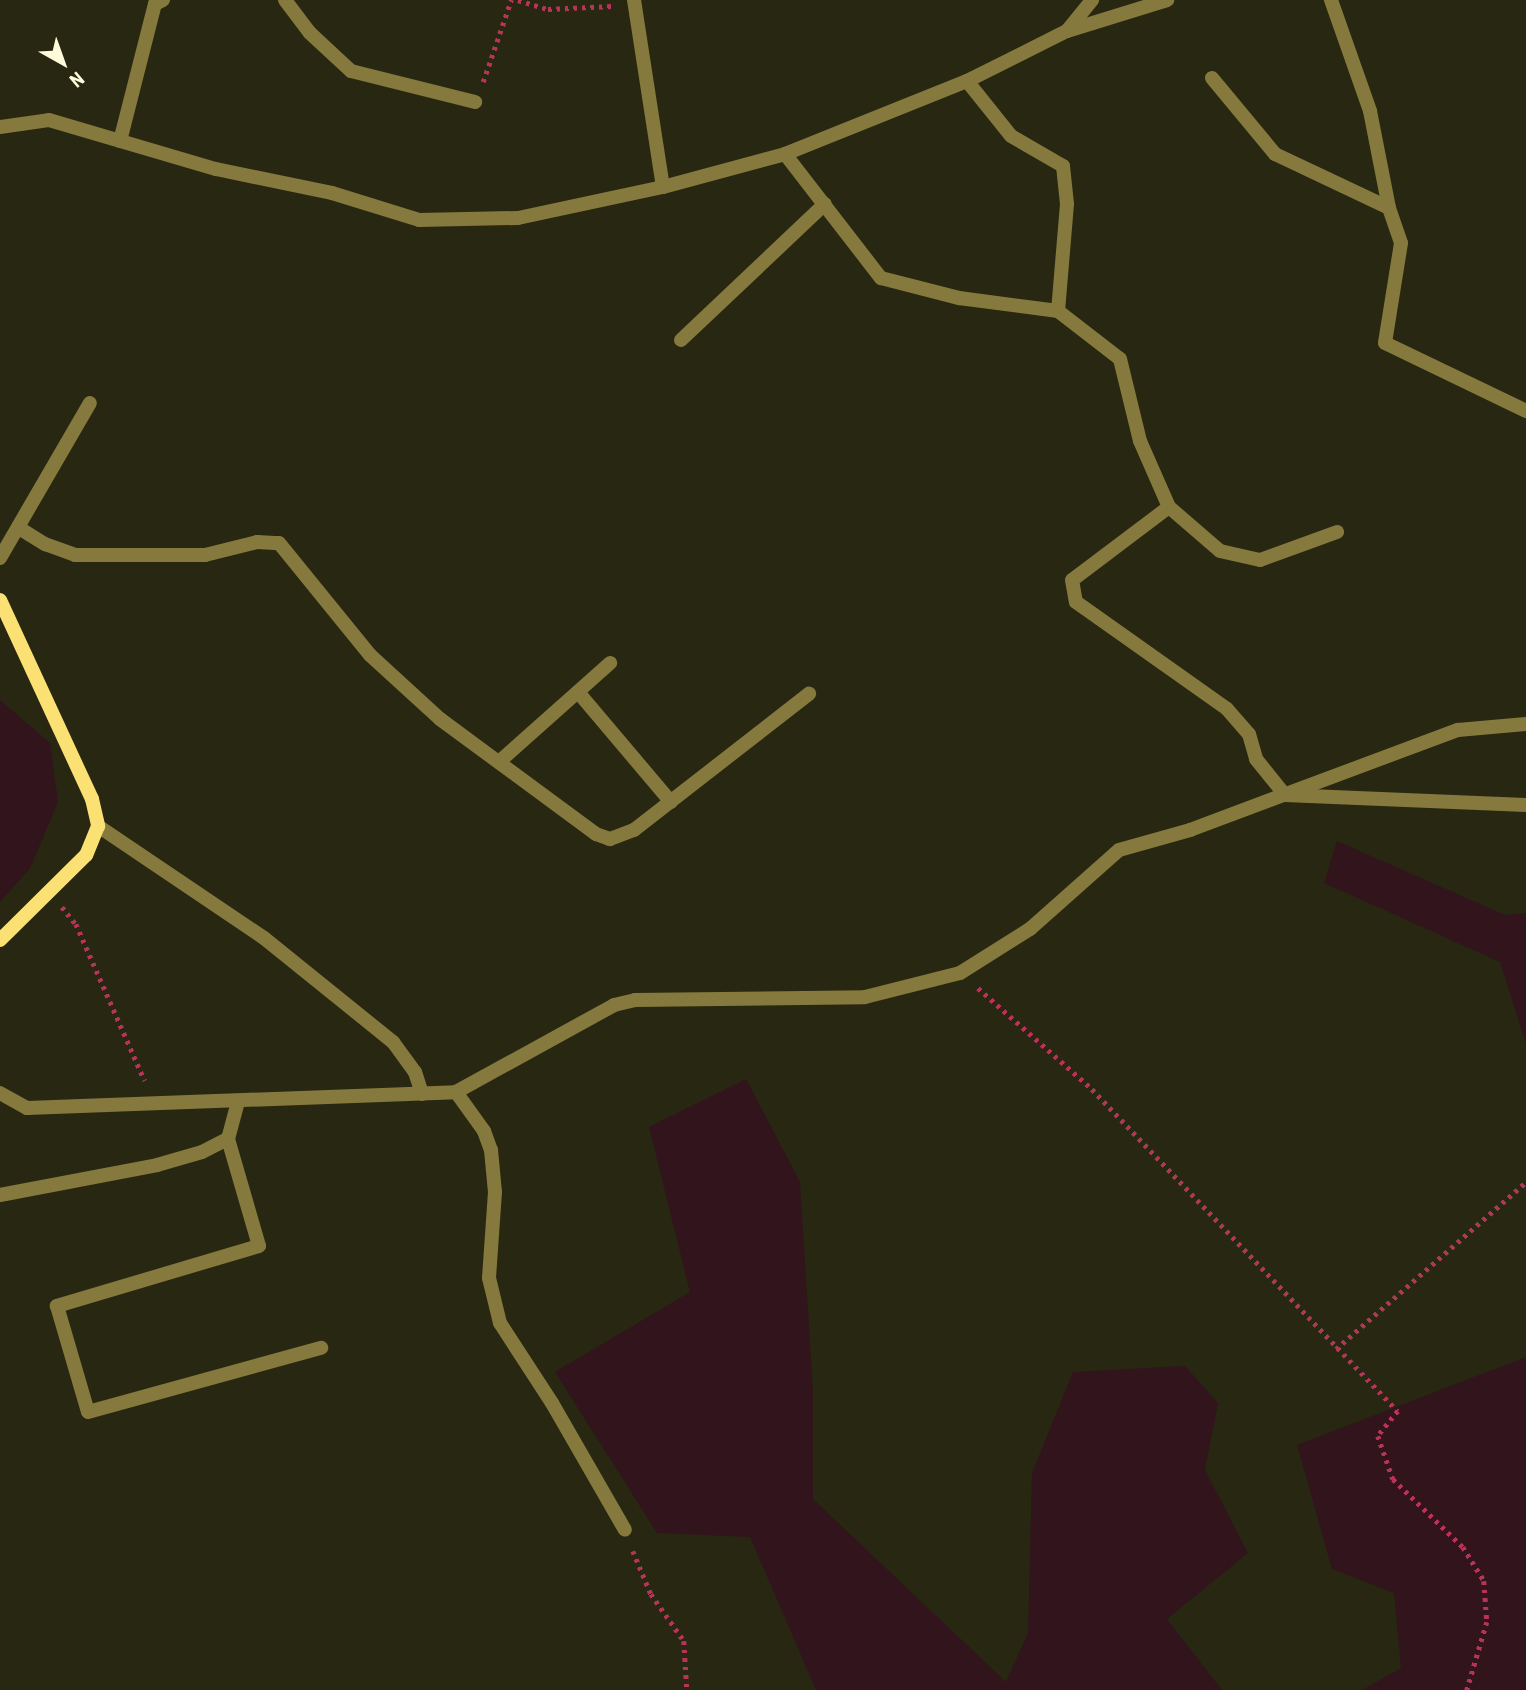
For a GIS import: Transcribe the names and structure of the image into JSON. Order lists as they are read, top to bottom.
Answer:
{
  "north": "bottom right"
}
